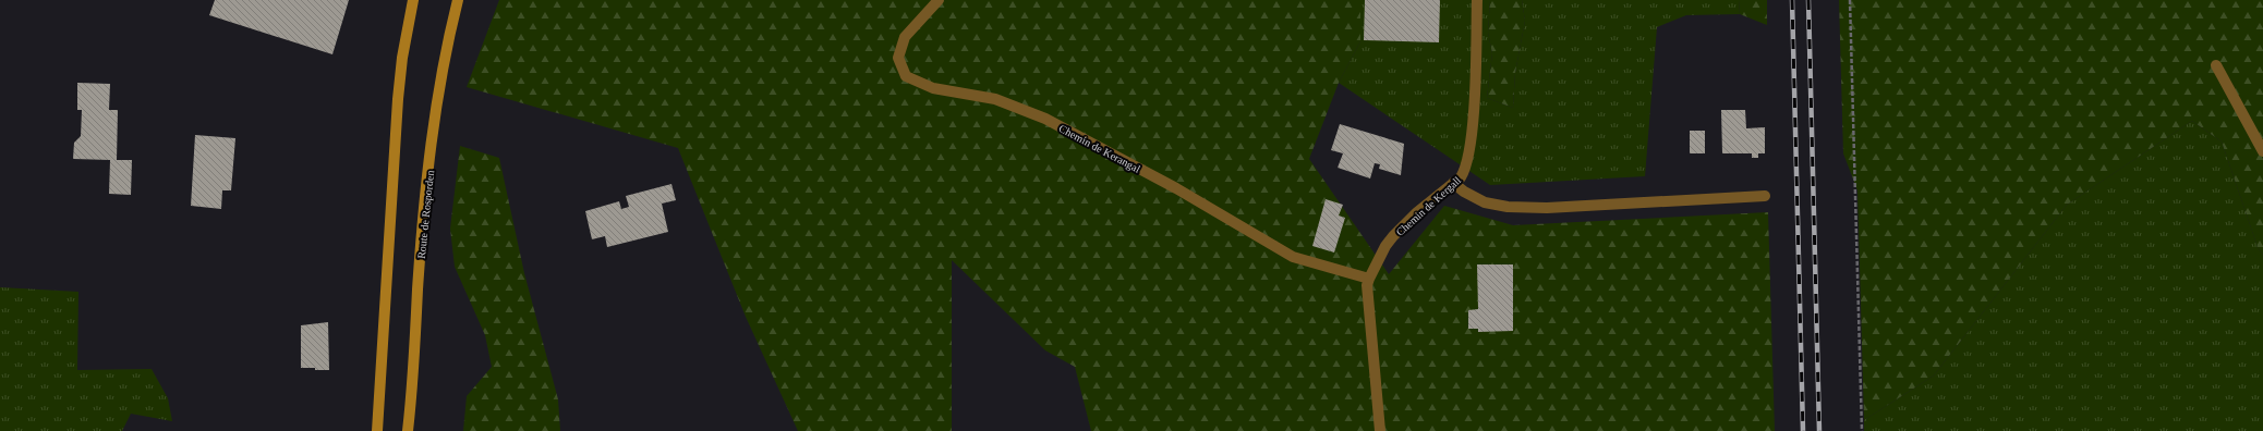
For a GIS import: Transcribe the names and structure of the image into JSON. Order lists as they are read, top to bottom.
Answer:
{
  "streets": {
    "main road": ["Route de Rosporden"],
    "street": ["Chemin de Kerangal", "Chemin de Kergall"]
  },
  "crossings": [
    ["Chemin de Kerangal", "Chemin de Kergall"]
  ]
}
